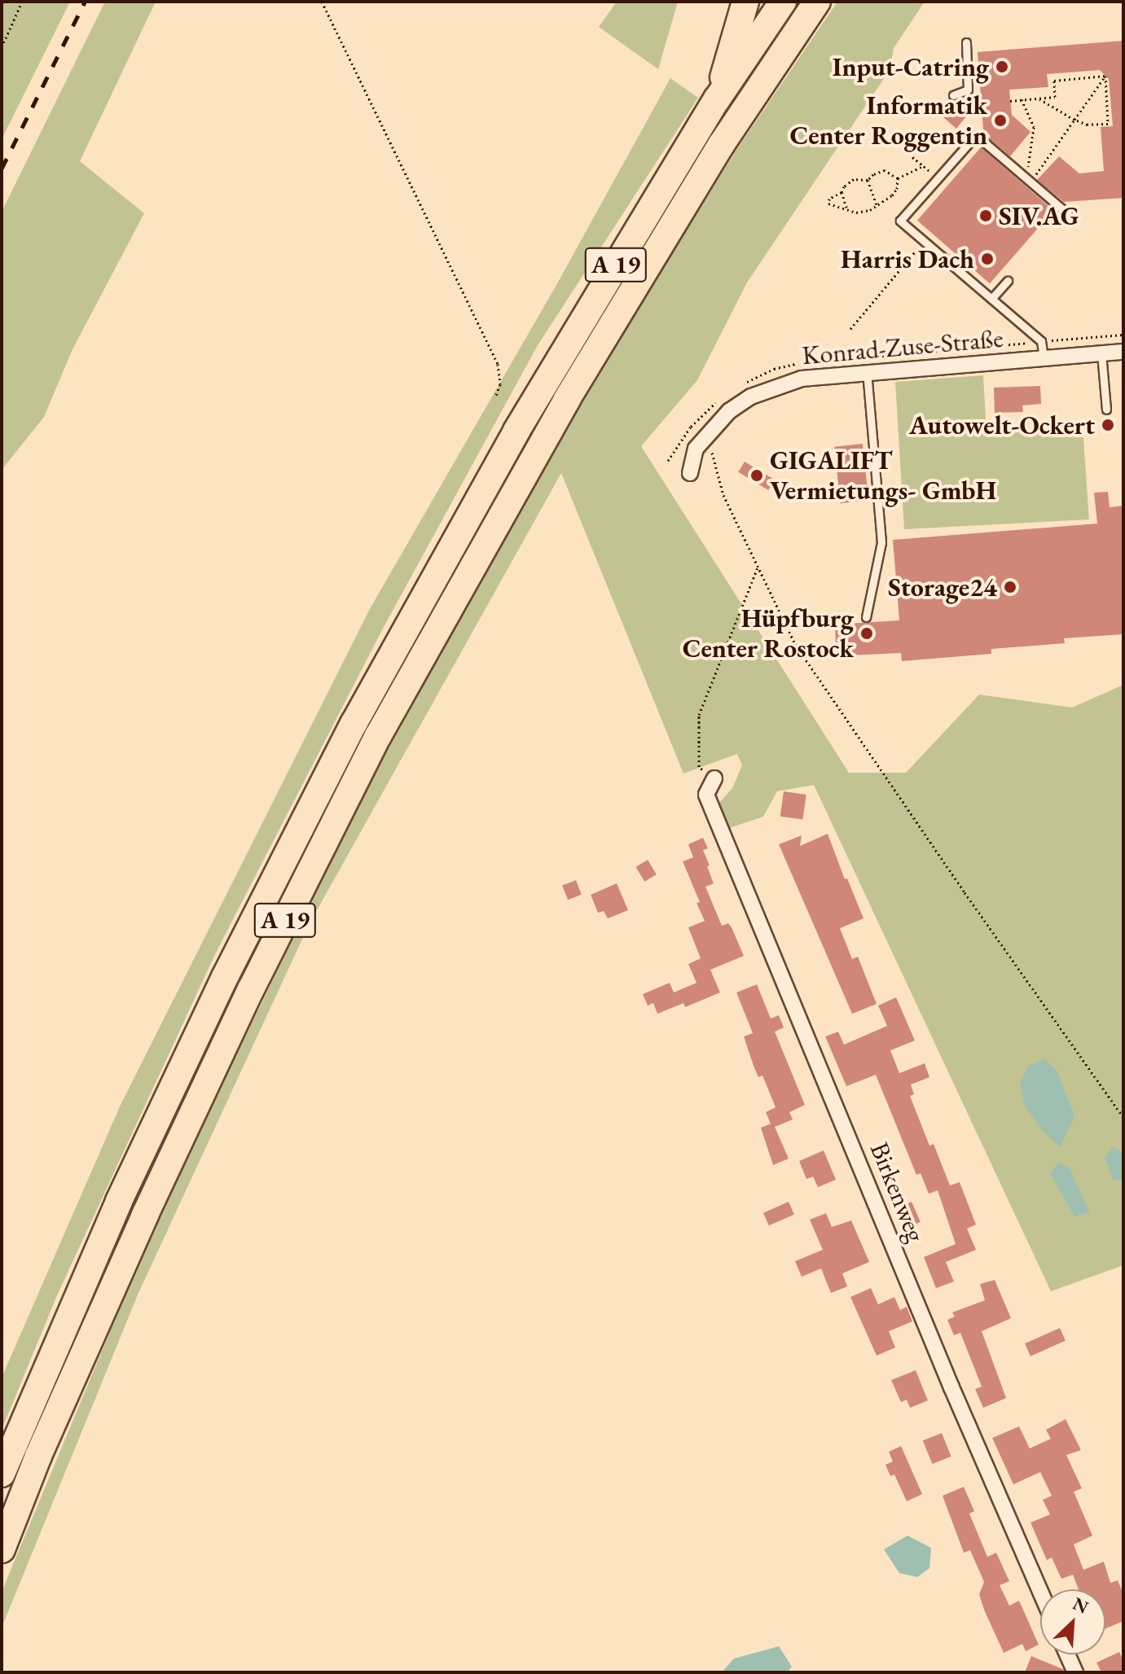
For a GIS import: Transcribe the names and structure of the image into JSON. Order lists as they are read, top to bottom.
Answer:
{
  "streets": {
    "highway": ["A 19"],
    "street": ["Konrad-Zuse-Straße", "Birkenweg"]
  },
  "places": [
    "Input-Catring",
    "Informatik Center Roggentin",
    "SIV.AG",
    "Harris Dach",
    "Autowelt-Ockert",
    "GIGALIFT Vermietungs- GmbH",
    "Storage24",
    "Hüpfburg Center Rostock"
  ],
  "north": "top right"
}
